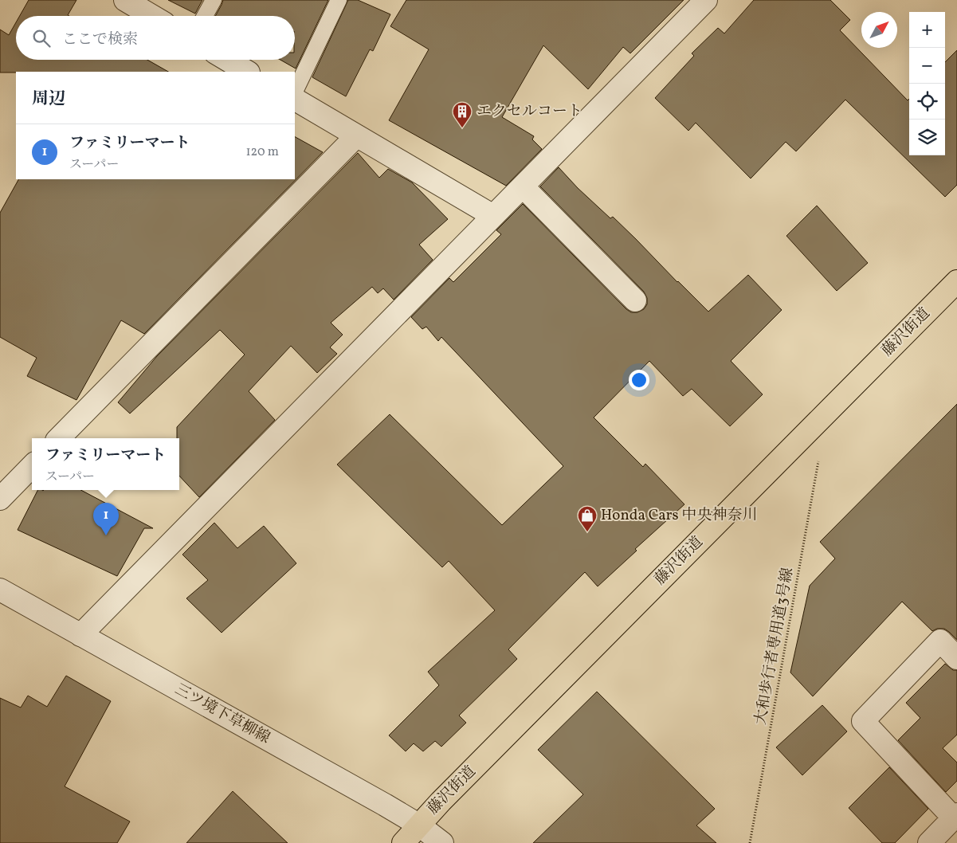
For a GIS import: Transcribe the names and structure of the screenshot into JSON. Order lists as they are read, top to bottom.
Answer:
{
  "streets": {
    "highway": ["藤沢街道"],
    "street": ["三ツ境下草柳線"],
    "path": ["大和歩行者専用道3号線"]
  },
  "crossings": [
    ["藤沢街道", "三ツ境下草柳線"]
  ],
  "places": {
    "building": ["エクセルコート"],
    "shop": ["Honda Cars 中央神奈川"]
  },
  "north": "top right",
  "page": {
    "map_buttons": ["+", "−"],
    "search": "ここで検索",
    "heading": "周辺",
    "list": [
      {
        "mark": "1",
        "name": "ファミリーマート",
        "note": "スーパー",
        "value": "120 m"
      }
    ],
    "popup": ["ファミリーマート", "スーパー"],
    "pins": "1"
  }
}
